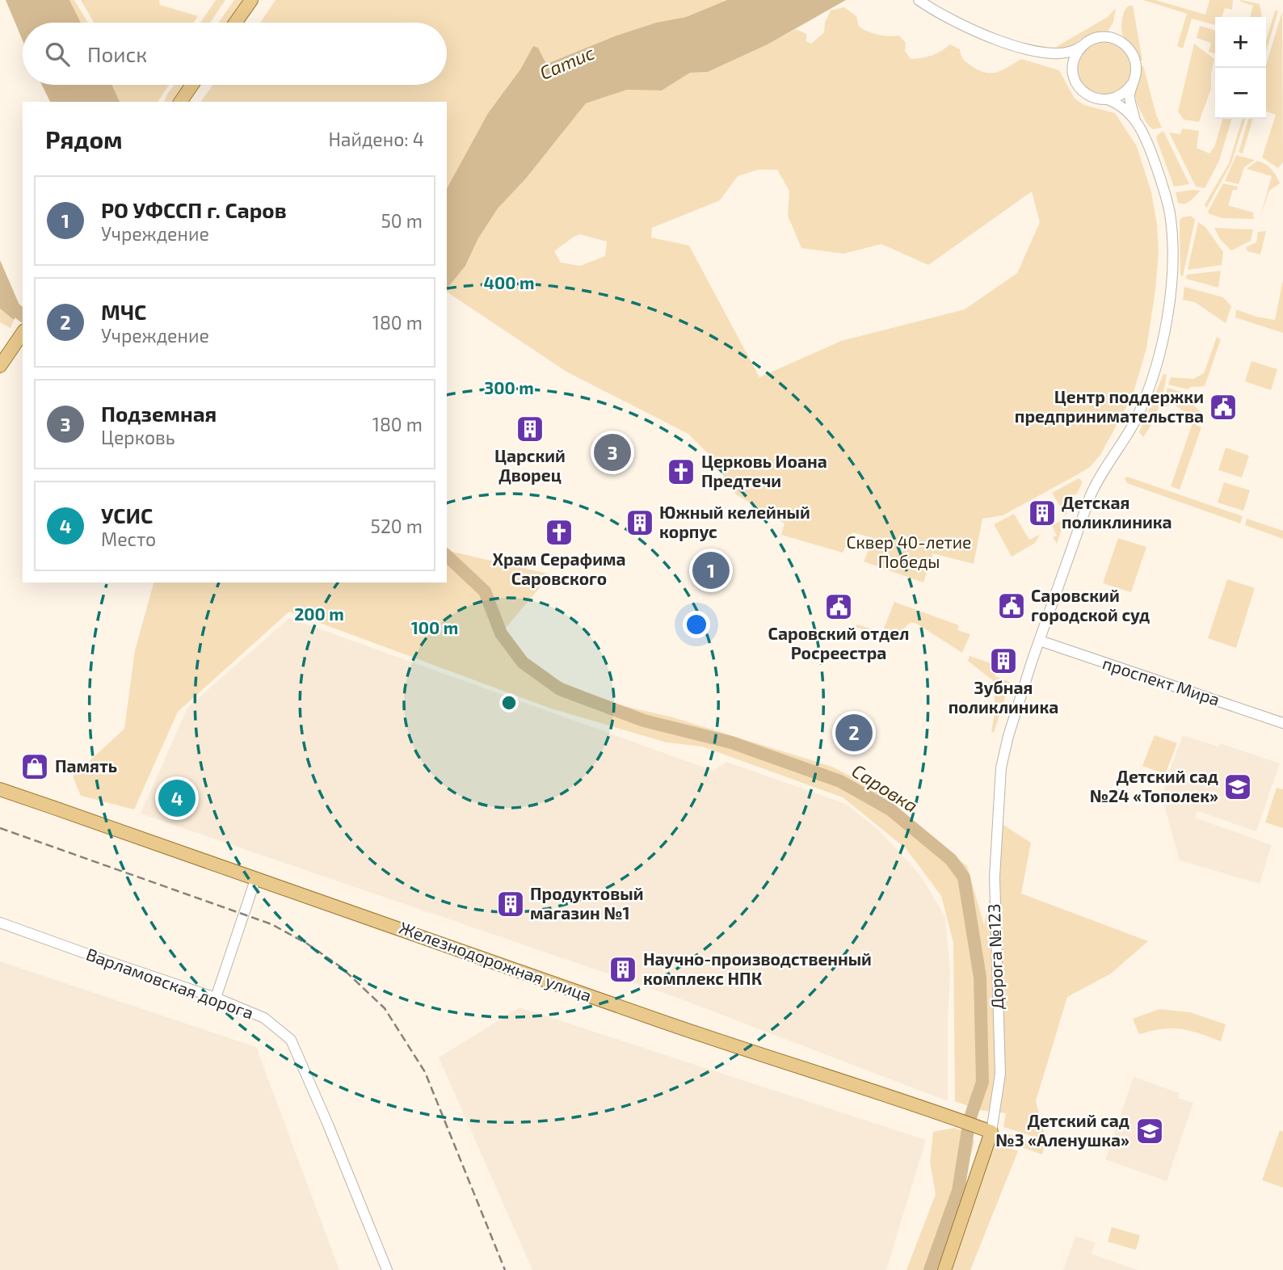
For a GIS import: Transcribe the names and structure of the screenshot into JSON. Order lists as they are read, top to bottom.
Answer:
{
  "streets": {
    "main road": ["Дорога №123", "Железнодорожная улица"],
    "street": ["проспект Мира", "Варламовская дорога"]
  },
  "crossings": [
    ["проспект Мира", "Дорога №123"],
    ["Дорога №123", "Железнодорожная улица"]
  ],
  "water": ["Сатис", "Саровка"],
  "parks": ["Сквер 40-летие Победы"],
  "places": {
    "public building": ["Центр поддержки предпринимательства", "Саровский городской суд", "Саровский отдел Росреестра"],
    "building": [
      "Царский Дворец",
      "Детская поликлиника",
      "Южный келейный корпус",
      "Зубная поликлиника",
      "Продуктовый магазин №1",
      "Научно-производственный комплекс НПК"
    ],
    "church": ["Церковь Иоана Предтечи", "Храм Серафима Саровского"],
    "shop": ["Память"],
    "school or university": ["Детский сад №24 «Тополек»", "Детский сад №3 «Аленушка»"]
  },
  "page": {
    "map_buttons": ["+", "−"],
    "search": "Поиск",
    "heading": ["Рядом", "Найдено: 4"],
    "list": [
      {
        "mark": "1",
        "name": "РО УФССП г. Саров",
        "note": "Учреждение",
        "value": "50 m"
      },
      {
        "mark": "2",
        "name": "МЧС",
        "note": "Учреждение",
        "value": "180 m"
      },
      {
        "mark": "3",
        "name": "Подземная",
        "note": "Церковь",
        "value": "180 m"
      },
      {
        "mark": "4",
        "name": "УСИС",
        "note": "Место",
        "value": "520 m"
      }
    ],
    "pins": [
      "3",
      "1",
      "2",
      "4"
    ]
  },
  "rings": [
    "400 m",
    "300 m",
    "200 m",
    "100 m"
  ]
}
